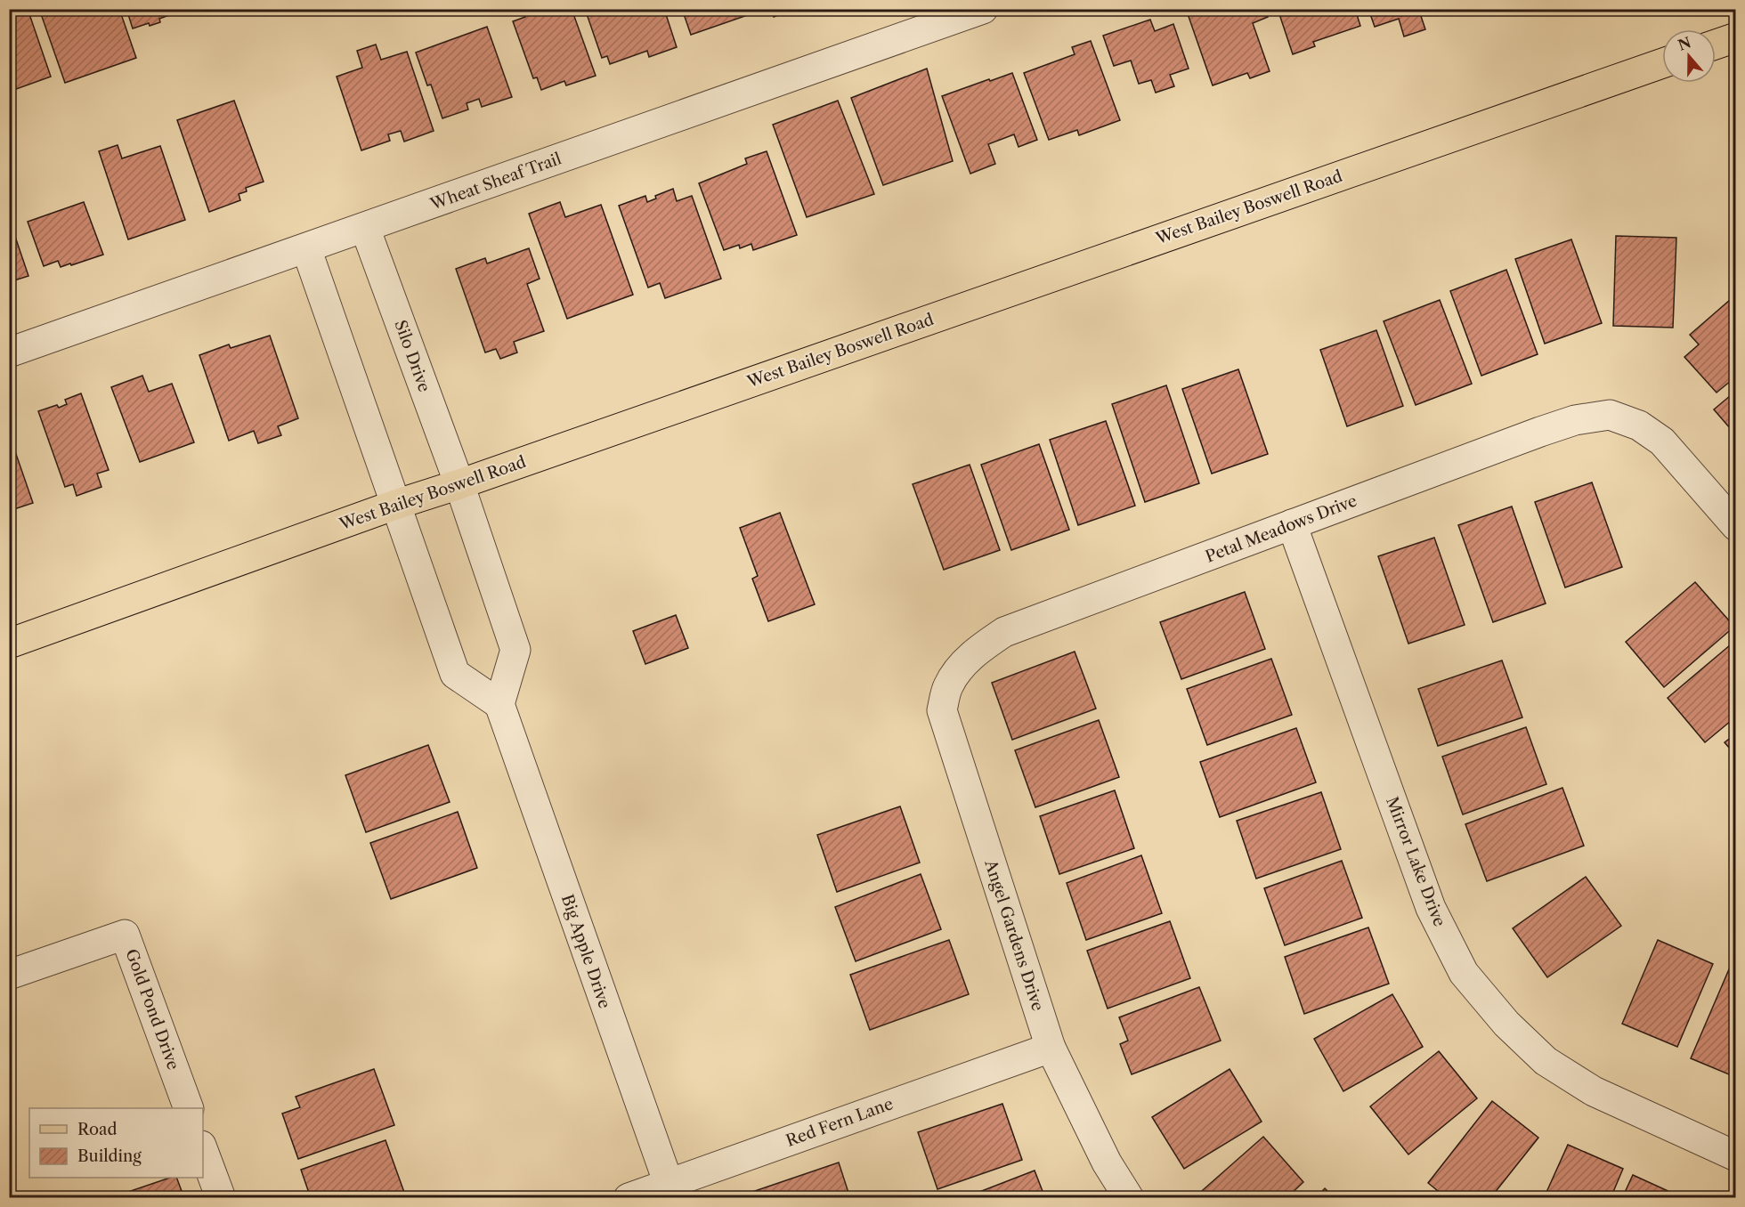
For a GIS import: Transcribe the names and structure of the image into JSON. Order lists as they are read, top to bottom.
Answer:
{
  "streets": {
    "main road": ["West Bailey Boswell Road"],
    "street": [
      "Wheat Sheaf Trail",
      "Silo Drive",
      "Petal Meadows Drive",
      "Mirror Lake Drive",
      "Angel Gardens Drive",
      "Big Apple Drive",
      "Gold Pond Drive",
      "Red Fern Lane"
    ]
  },
  "crossings": [
    ["Wheat Sheaf Trail", "Silo Drive"],
    ["West Bailey Boswell Road", "Silo Drive"],
    ["Petal Meadows Drive", "Mirror Lake Drive"],
    ["Petal Meadows Drive", "Angel Gardens Drive"],
    ["Angel Gardens Drive", "Red Fern Lane"],
    ["Big Apple Drive", "Red Fern Lane"]
  ],
  "legend": ["Road", "Building"],
  "north": "top"
}
